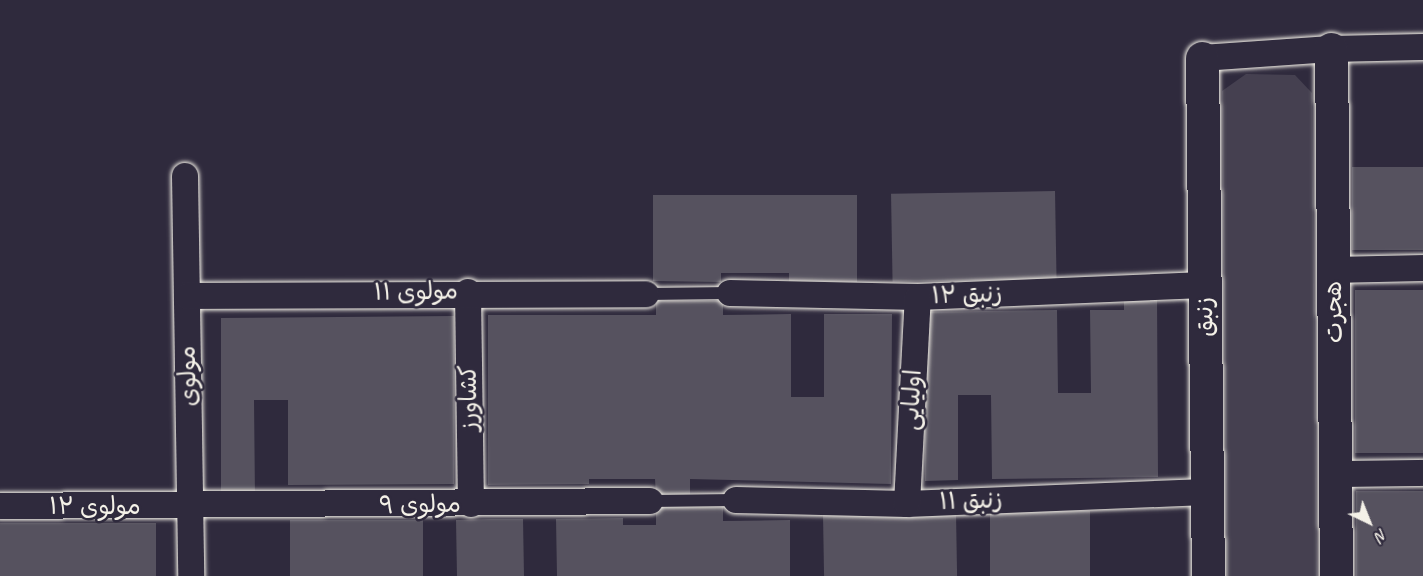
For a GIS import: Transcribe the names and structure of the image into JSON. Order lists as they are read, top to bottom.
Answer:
{
  "streets": {
    "street": [
      "مولوی ۱۱",
      "زنبق ۱۲",
      "هجرت",
      "زنبق",
      "مولوی",
      "کشاورز",
      "اولیایی",
      "زنبق ۱۱",
      "مولوی ۹",
      "مولوی ۱۲"
    ]
  },
  "crossings": [
    ["مولوی ۱۱", "مولوی"],
    ["مولوی ۱۱", "کشاورز"],
    ["زنبق ۱۲", "زنبق"],
    ["زنبق ۱۲", "اولیایی"],
    ["زنبق", "زنبق ۱۱"],
    ["مولوی", "مولوی ۹"],
    ["مولوی", "مولوی ۱۲"],
    ["کشاورز", "مولوی ۹"],
    ["اولیایی", "زنبق ۱۱"],
    ["مولوی ۹", "مولوی ۱۲"]
  ],
  "north": "bottom right"
}
